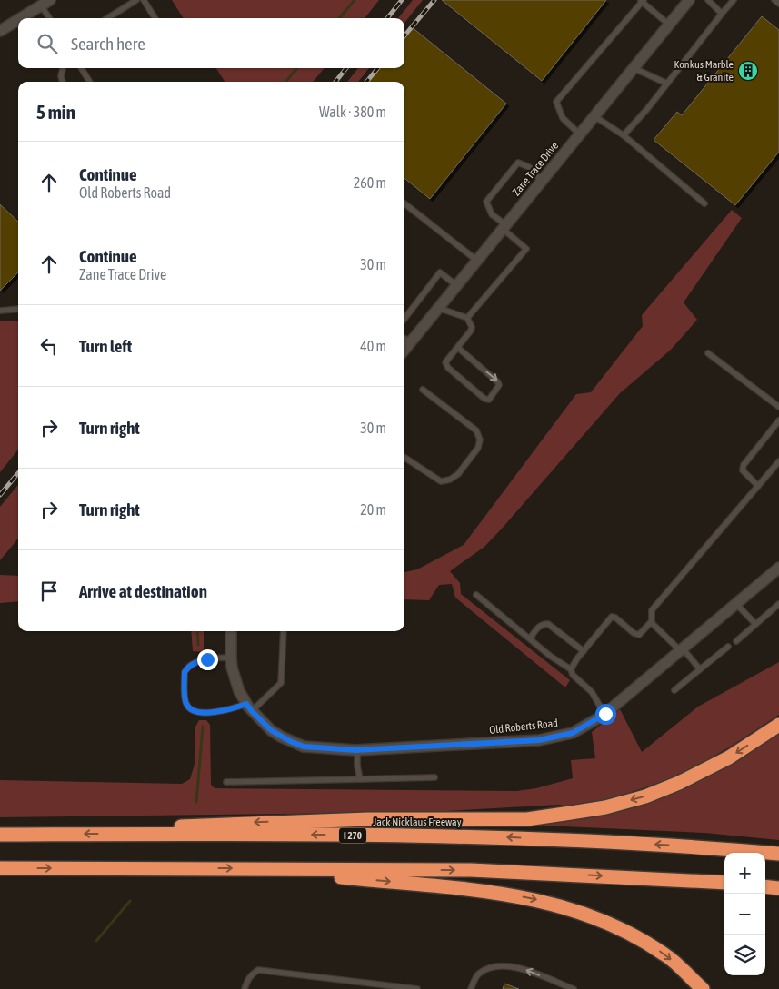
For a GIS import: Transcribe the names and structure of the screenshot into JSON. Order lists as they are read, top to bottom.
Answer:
{
  "streets": {
    "highway": ["Jack Nicklaus Freeway", "I 270"],
    "street": ["Zane Trace Drive", "Old Roberts Road"]
  },
  "places": {
    "building": ["Konkus Marble & Granite"]
  },
  "page": {
    "search": "Search here",
    "heading": ["5 min", "Walk · 380 m"],
    "list": [
      ["Continue", "Old Roberts Road", "260 m"],
      ["Continue", "Zane Trace Drive", "30 m"],
      ["Turn left", "40 m"],
      ["Turn right", "30 m"],
      ["Turn right", "20 m"],
      "Arrive at destination"
    ],
    "map_buttons": ["+", "−"]
  }
}
